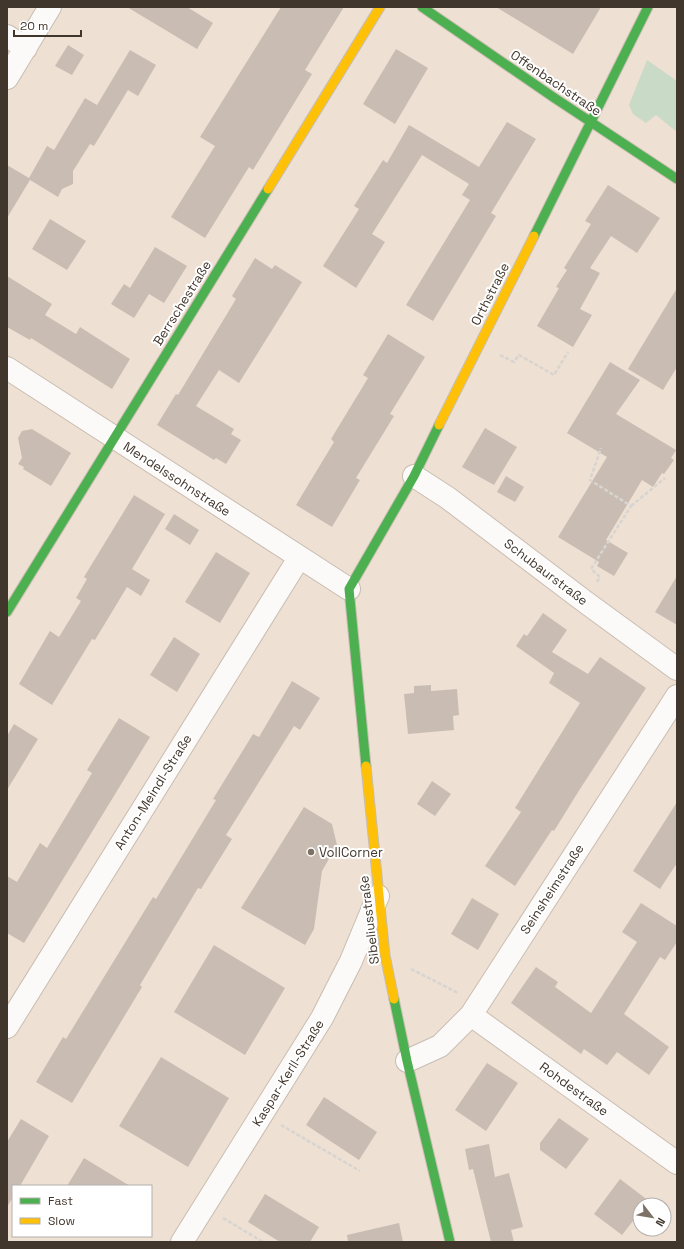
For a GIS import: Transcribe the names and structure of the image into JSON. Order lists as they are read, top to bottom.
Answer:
{
  "streets": {
    "street": [
      "Offenbachstraße",
      "Orthstraße",
      "Berrschestraße",
      "Mendelssohnstraße",
      "Schubaurstraße",
      "Anton-Meindl-Straße",
      "Seinsheimstraße",
      "Sibeliusstraße",
      "Kaspar-Kerll-Straße",
      "Rohdestraße"
    ]
  },
  "crossings": [
    ["Offenbachstraße", "Orthstraße"],
    ["Orthstraße", "Mendelssohnstraße"],
    ["Orthstraße", "Schubaurstraße"],
    ["Orthstraße", "Sibeliusstraße"],
    ["Berrschestraße", "Mendelssohnstraße"],
    ["Mendelssohnstraße", "Anton-Meindl-Straße"],
    ["Mendelssohnstraße", "Sibeliusstraße"],
    ["Seinsheimstraße", "Sibeliusstraße"],
    ["Seinsheimstraße", "Rohdestraße"],
    ["Sibeliusstraße", "Kaspar-Kerll-Straße"]
  ],
  "places": ["VollCorner"],
  "legend": ["Fast", "Slow"],
  "scale_bar": "20 m",
  "north": "bottom right"
}
